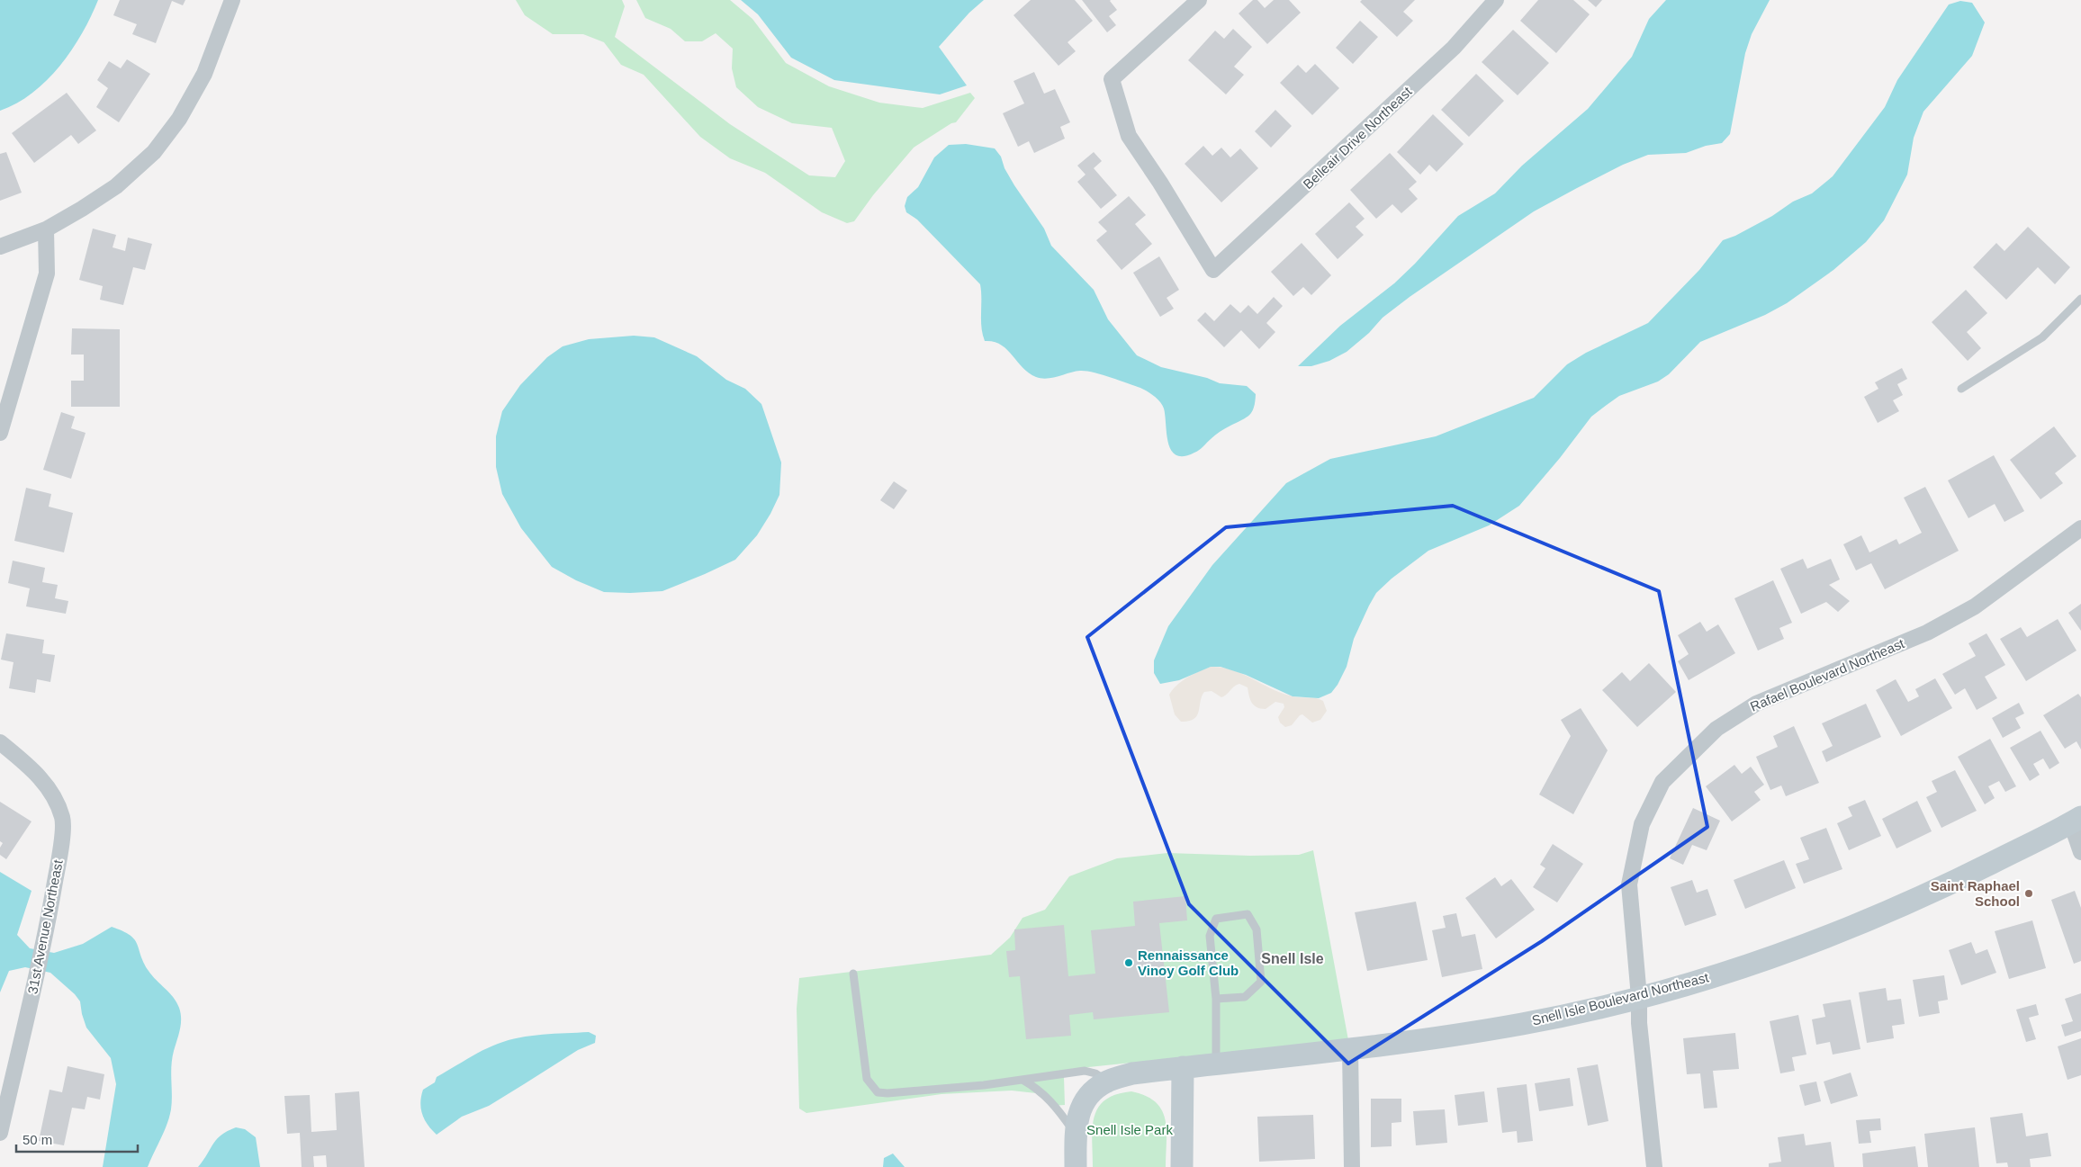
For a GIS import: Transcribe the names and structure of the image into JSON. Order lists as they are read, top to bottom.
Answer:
{
  "streets": {
    "street": [
      "Belleair Drive Northeast",
      "Rafael Boulevard Northeast",
      "31st Avenue Northeast",
      "Snell Isle Boulevard Northeast"
    ]
  },
  "crossings": [
    ["Rafael Boulevard Northeast", "Snell Isle Boulevard Northeast"]
  ],
  "districts": ["Snell Isle"],
  "parks": ["Snell Isle Park"],
  "places": ["Saint Raphael School", "Rennaissance Vinoy Golf Club"],
  "scale_bar": "50 m"
}
